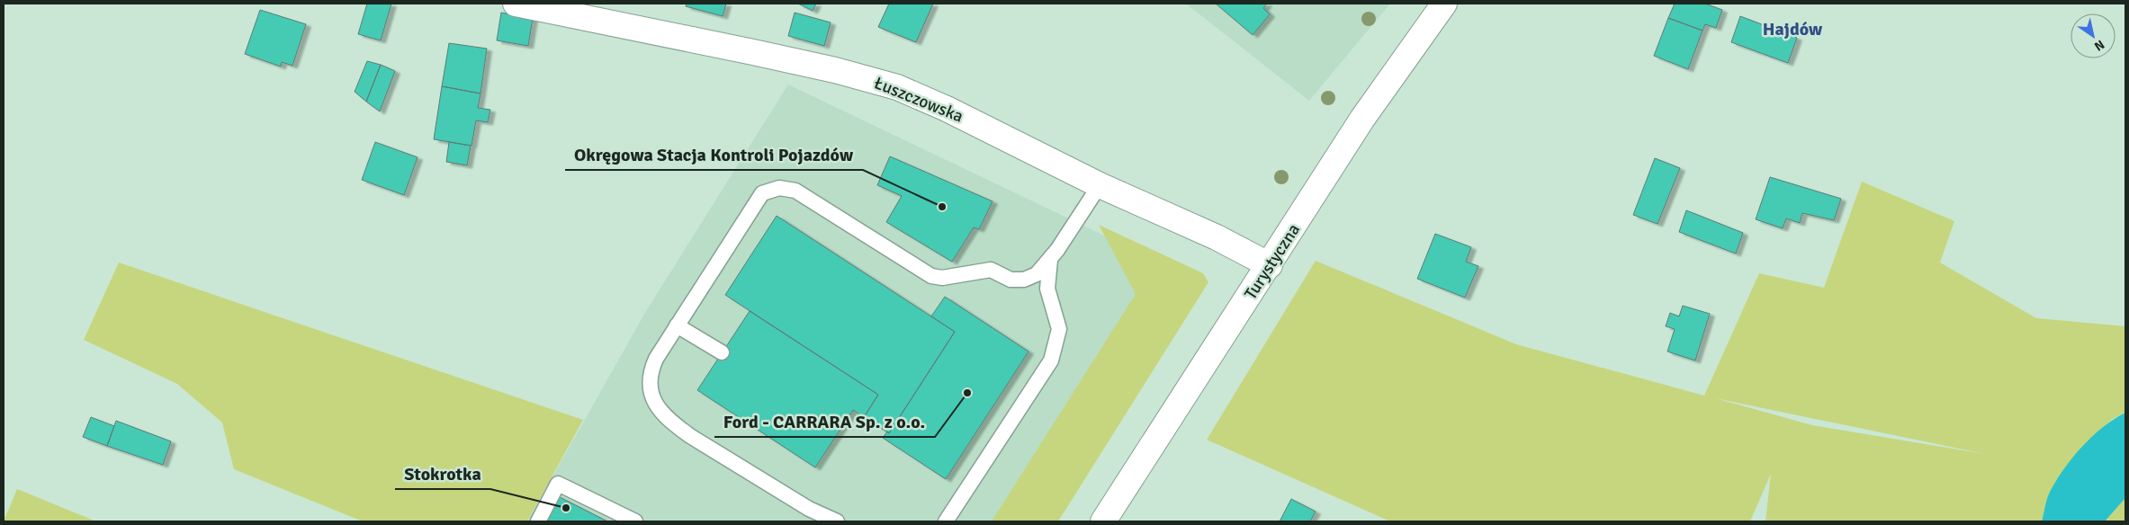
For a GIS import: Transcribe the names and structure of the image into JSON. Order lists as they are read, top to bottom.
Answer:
{
  "streets": {
    "street": ["Łuszczowska", "Turystyczna"]
  },
  "crossings": [
    ["Łuszczowska", "Turystyczna"]
  ],
  "districts": ["Hajdów"],
  "places": ["Okręgowa Stacja Kontroli Pojazdów", "Ford - CARRARA Sp. z o.o.", "Stokrotka"],
  "north": "bottom right"
}
